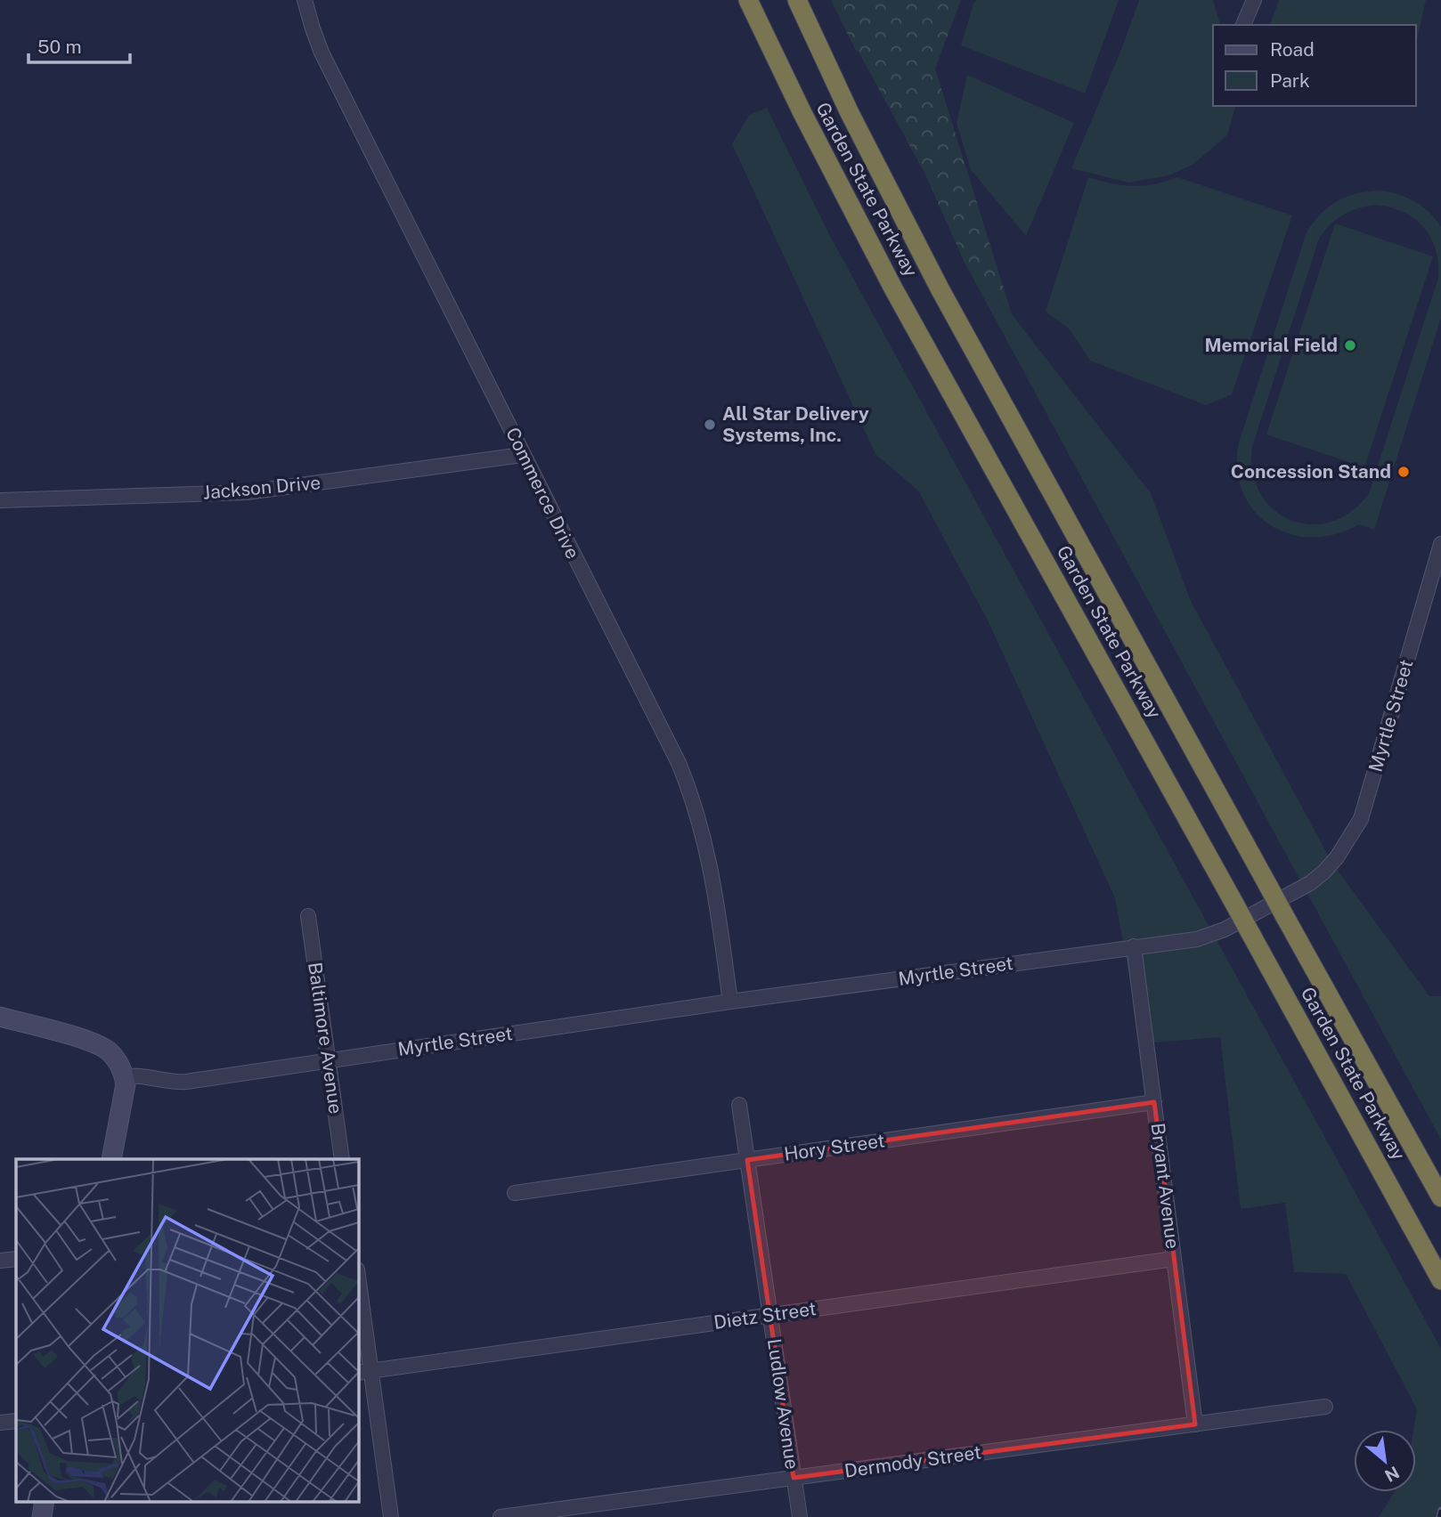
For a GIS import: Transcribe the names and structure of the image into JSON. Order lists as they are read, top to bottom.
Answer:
{
  "streets": {
    "highway": ["Garden State Parkway"],
    "street": [
      "Jackson Drive",
      "Commerce Drive",
      "Myrtle Street",
      "Baltimore Avenue",
      "Hory Street",
      "Bryant Avenue",
      "Dietz Street",
      "Ludlow Avenue",
      "Dermody Street"
    ]
  },
  "crossings": [
    ["Jackson Drive", "Commerce Drive"],
    ["Commerce Drive", "Myrtle Street"],
    ["Myrtle Street", "Baltimore Avenue"],
    ["Myrtle Street", "Bryant Avenue"],
    ["Hory Street", "Bryant Avenue"],
    ["Hory Street", "Ludlow Avenue"],
    ["Bryant Avenue", "Dietz Street"],
    ["Bryant Avenue", "Dermody Street"],
    ["Dietz Street", "Ludlow Avenue"],
    ["Ludlow Avenue", "Dermody Street"]
  ],
  "places": ["Memorial Field", "All Star Delivery Systems, Inc.", "Concession Stand"],
  "legend": ["Road", "Park"],
  "scale_bar": "50 m",
  "north": "bottom right"
}
